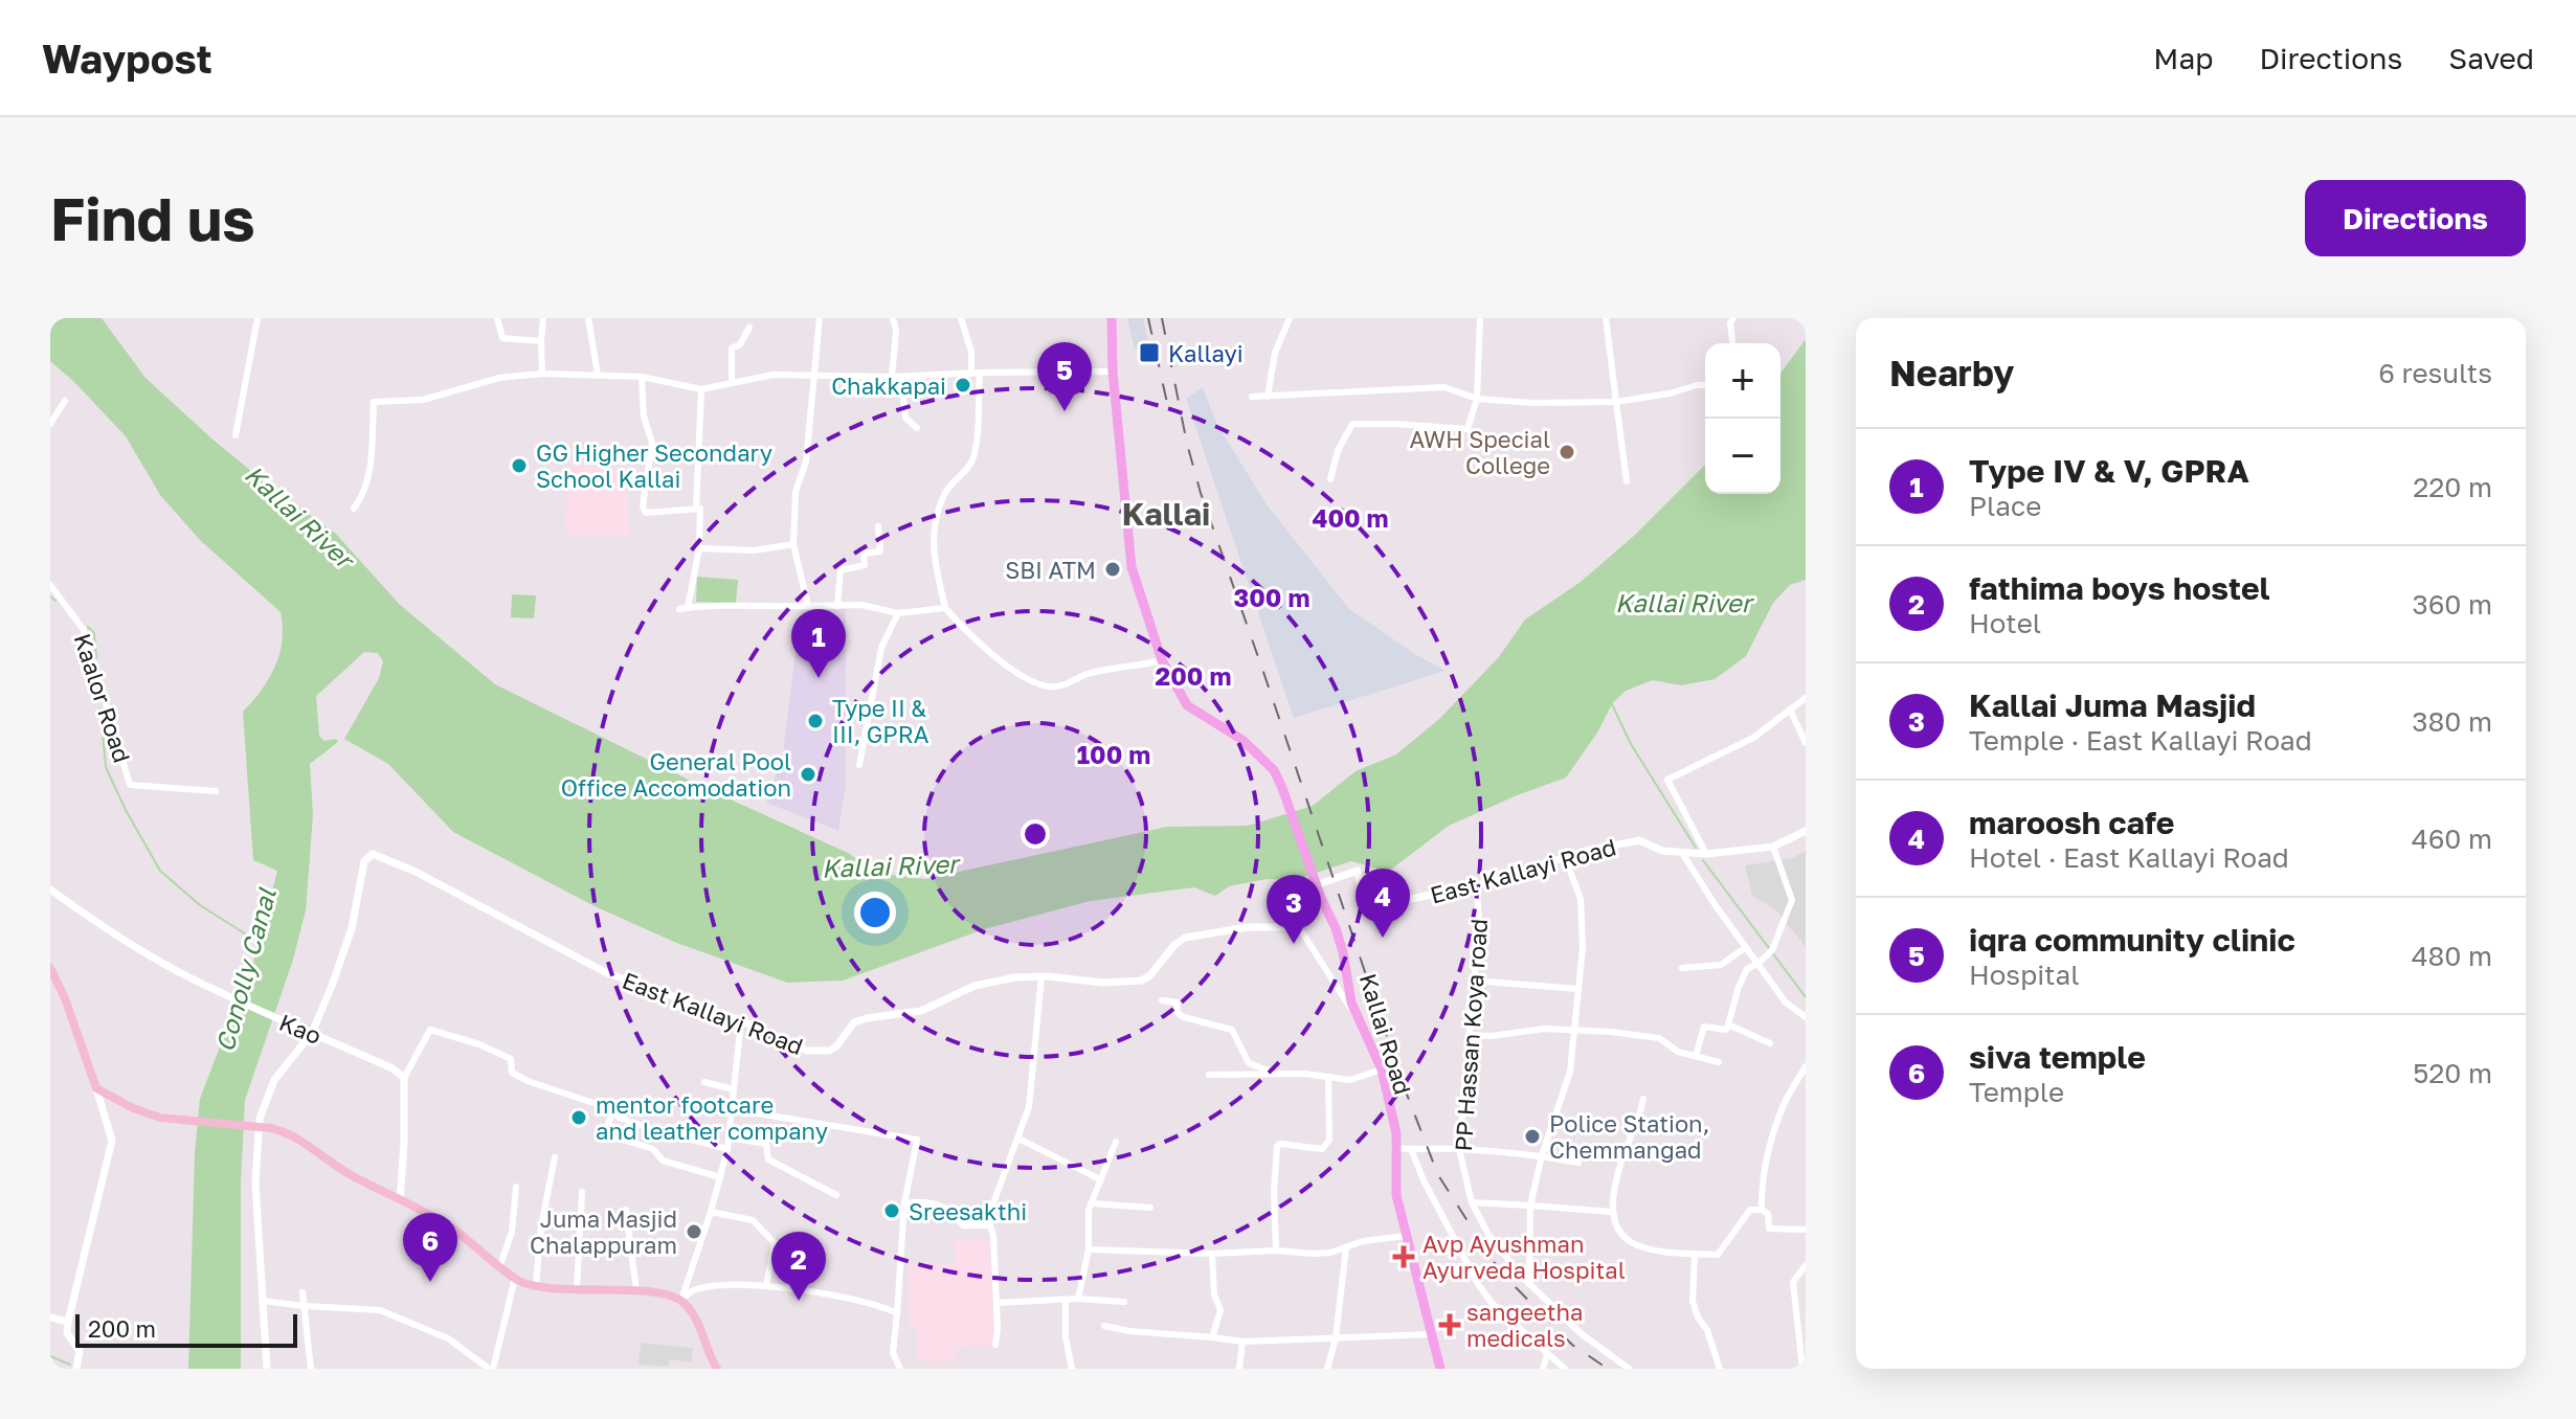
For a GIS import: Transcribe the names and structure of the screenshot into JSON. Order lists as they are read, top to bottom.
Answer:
{
  "streets": {
    "main road": ["Kallai Road"],
    "street": [
      "Kaalor Road",
      "East Kallayi Road",
      "Kao",
      "PP Hassan Koya road"
    ]
  },
  "crossings": [
    ["East Kallayi Road", "Kao"],
    ["East Kallayi Road", "PP Hassan Koya road"]
  ],
  "districts": ["Kallai"],
  "water": ["Kallai River", "Conolly Canal"],
  "places": {
    "transit": ["Kallayi"],
    "other": [
      "Chakkapai",
      "AWH Special College",
      "GG Higher Secondary School Kallai",
      "SBI ATM",
      "Type II & III, GPRA",
      "General Pool Office Accomodation",
      "mentor footcare and leather company",
      "Police Station, Chemmangad",
      "Sreesakthi",
      "Juma Masjid Chalappuram"
    ],
    "health": ["Avp Ayushman Ayurveda Hospital", "sangeetha medicals"]
  },
  "scale_bar": "200 m",
  "page": {
    "header": "Waypost",
    "nav": ["Map", "Directions", "Saved"],
    "buttons": "Directions",
    "title": "Find us",
    "heading": ["Nearby", "6 results"],
    "pins": [
      "5",
      "1",
      "4",
      "3",
      "6",
      "2"
    ],
    "map_buttons": ["+", "−"],
    "list": [
      {
        "mark": "1",
        "name": "Type IV & V, GPRA",
        "note": "Place",
        "value": "220 m"
      },
      {
        "mark": "2",
        "name": "fathima boys hostel",
        "note": "Hotel",
        "value": "360 m"
      },
      {
        "mark": "3",
        "name": "Kallai Juma Masjid",
        "note": "Temple · East Kallayi Road",
        "value": "380 m"
      },
      {
        "mark": "4",
        "name": "maroosh cafe",
        "note": "Hotel · East Kallayi Road",
        "value": "460 m"
      },
      {
        "mark": "5",
        "name": "iqra community clinic",
        "note": "Hospital",
        "value": "480 m"
      },
      {
        "mark": "6",
        "name": "siva temple",
        "note": "Temple",
        "value": "520 m"
      }
    ],
    "scale": "200 m"
  },
  "rings": [
    "400 m",
    "300 m",
    "200 m",
    "100 m"
  ]
}
